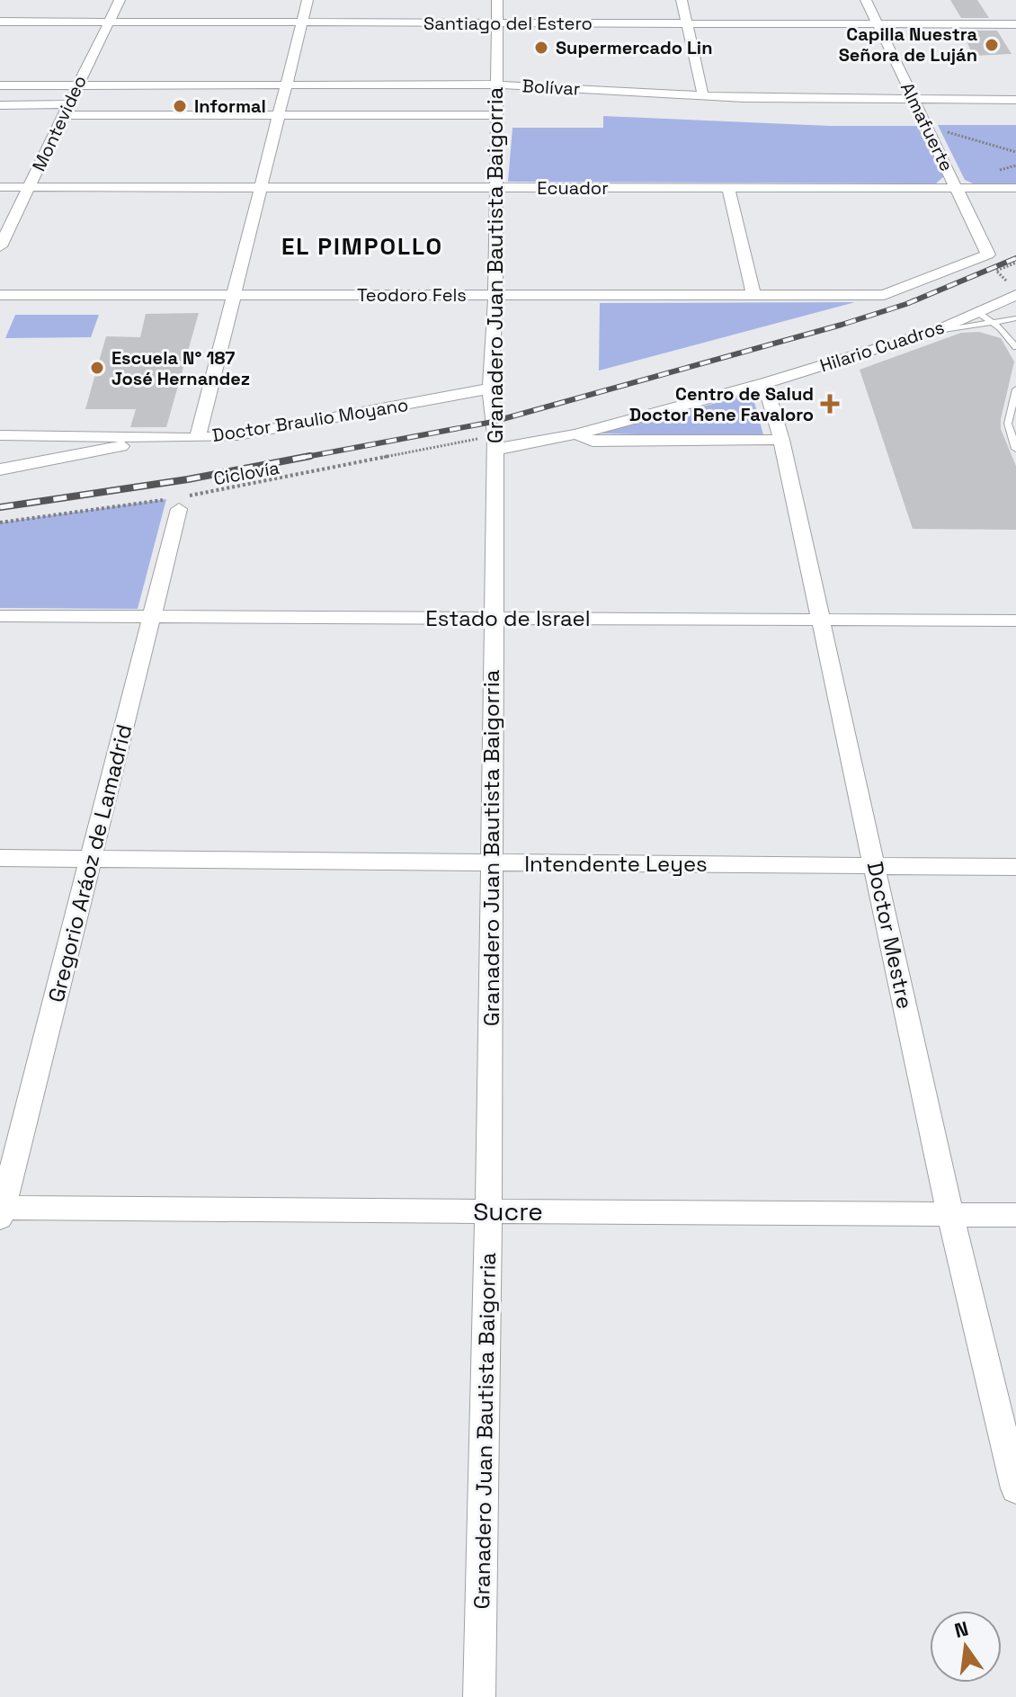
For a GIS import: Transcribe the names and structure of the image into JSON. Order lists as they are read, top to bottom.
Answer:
{
  "streets": {
    "street": [
      "Santiago del Estero",
      "Bolívar",
      "Montevideo",
      "Almafuerte",
      "Ecuador",
      "Granadero Juan Bautista Baigorria",
      "Teodoro Fels",
      "Hilario Cuadros",
      "Doctor Braulio Moyano",
      "Estado de Israel",
      "Gregorio Aráoz de Lamadrid",
      "Intendente Leyes",
      "Doctor Mestre",
      "Sucre"
    ],
    "path": ["Ciclovía"]
  },
  "crossings": [
    ["Santiago del Estero", "Montevideo"],
    ["Santiago del Estero", "Almafuerte"],
    ["Santiago del Estero", "Granadero Juan Bautista Baigorria"],
    ["Bolívar", "Montevideo"],
    ["Bolívar", "Almafuerte"],
    ["Bolívar", "Granadero Juan Bautista Baigorria"],
    ["Montevideo", "Ecuador"],
    ["Almafuerte", "Ecuador"],
    ["Almafuerte", "Teodoro Fels"],
    ["Ecuador", "Granadero Juan Bautista Baigorria"],
    ["Granadero Juan Bautista Baigorria", "Teodoro Fels"],
    ["Granadero Juan Bautista Baigorria", "Hilario Cuadros"],
    ["Granadero Juan Bautista Baigorria", "Doctor Braulio Moyano"],
    ["Granadero Juan Bautista Baigorria", "Ciclovía"],
    ["Granadero Juan Bautista Baigorria", "Estado de Israel"],
    ["Granadero Juan Bautista Baigorria", "Intendente Leyes"],
    ["Granadero Juan Bautista Baigorria", "Sucre"],
    ["Hilario Cuadros", "Ciclovía"],
    ["Hilario Cuadros", "Doctor Mestre"],
    ["Ciclovía", "Gregorio Aráoz de Lamadrid"],
    ["Estado de Israel", "Gregorio Aráoz de Lamadrid"],
    ["Estado de Israel", "Doctor Mestre"],
    ["Gregorio Aráoz de Lamadrid", "Intendente Leyes"],
    ["Gregorio Aráoz de Lamadrid", "Sucre"],
    ["Intendente Leyes", "Doctor Mestre"],
    ["Doctor Mestre", "Sucre"]
  ],
  "districts": ["EL PIMPOLLO"],
  "places": {
    "other": [
      "Capilla Nuestra Señora de Luján",
      "Supermercado Lin",
      "Informal",
      "Escuela N° 187 José Hernandez"
    ],
    "health": ["Centro de Salud Doctor Rene Favaloro"]
  },
  "north": "top"
}
